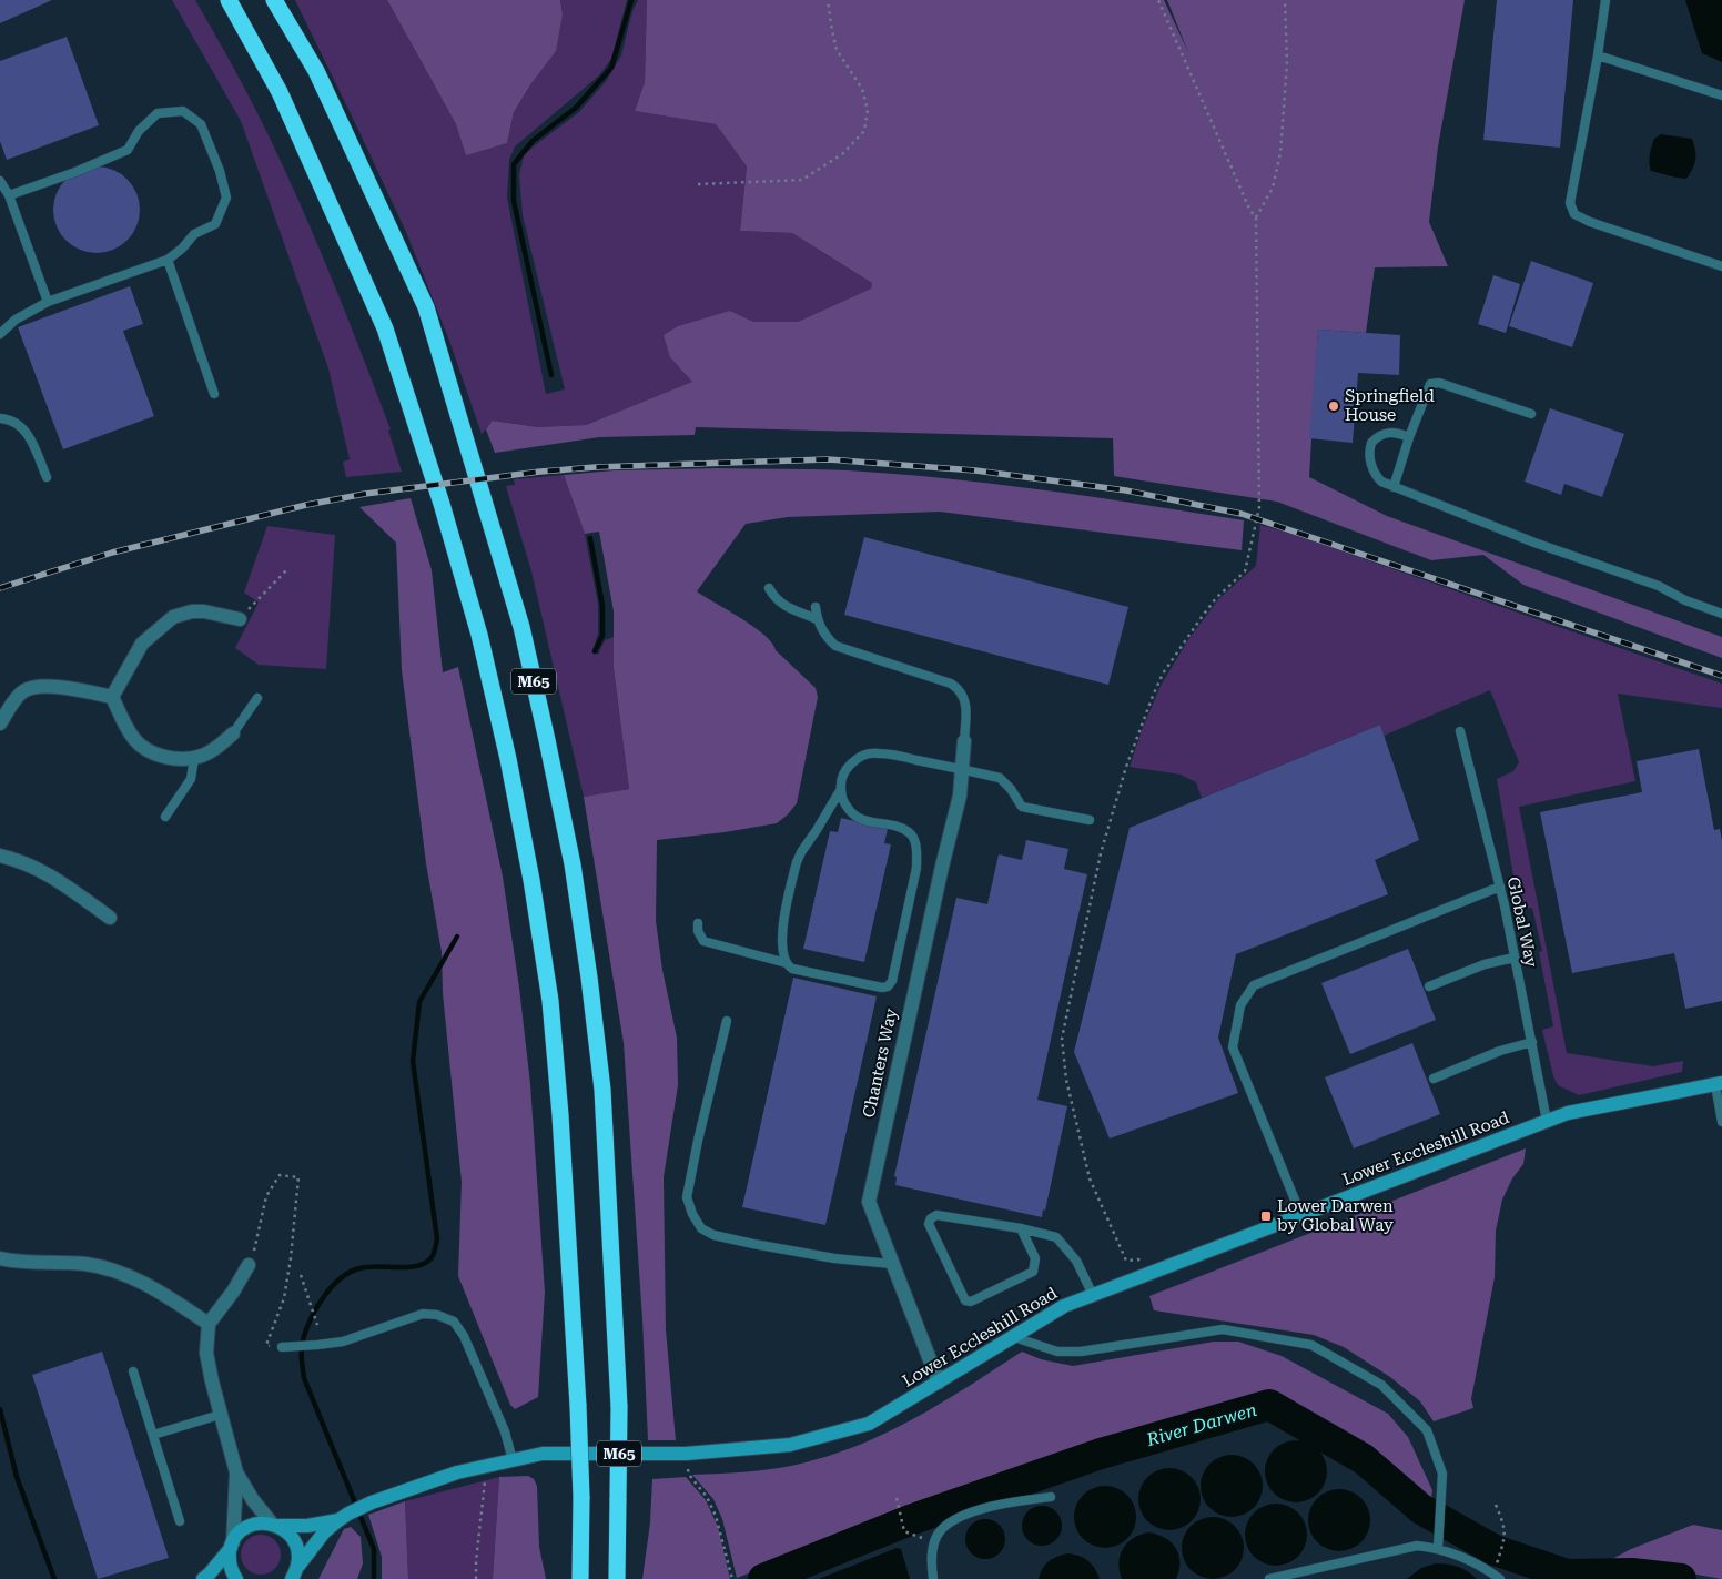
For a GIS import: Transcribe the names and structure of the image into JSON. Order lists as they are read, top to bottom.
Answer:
{
  "streets": {
    "highway": ["M65"],
    "street": ["Chanters Way", "Lower Eccleshill Road"],
    "lane": ["Global Way"]
  },
  "crossings": [
    ["Global Way", "Lower Eccleshill Road"],
    ["Chanters Way", "Lower Eccleshill Road"]
  ],
  "water": ["River Darwen"],
  "places": {
    "other": ["Springfield House"],
    "transit": ["Lower Darwen by Global Way"]
  }
}
